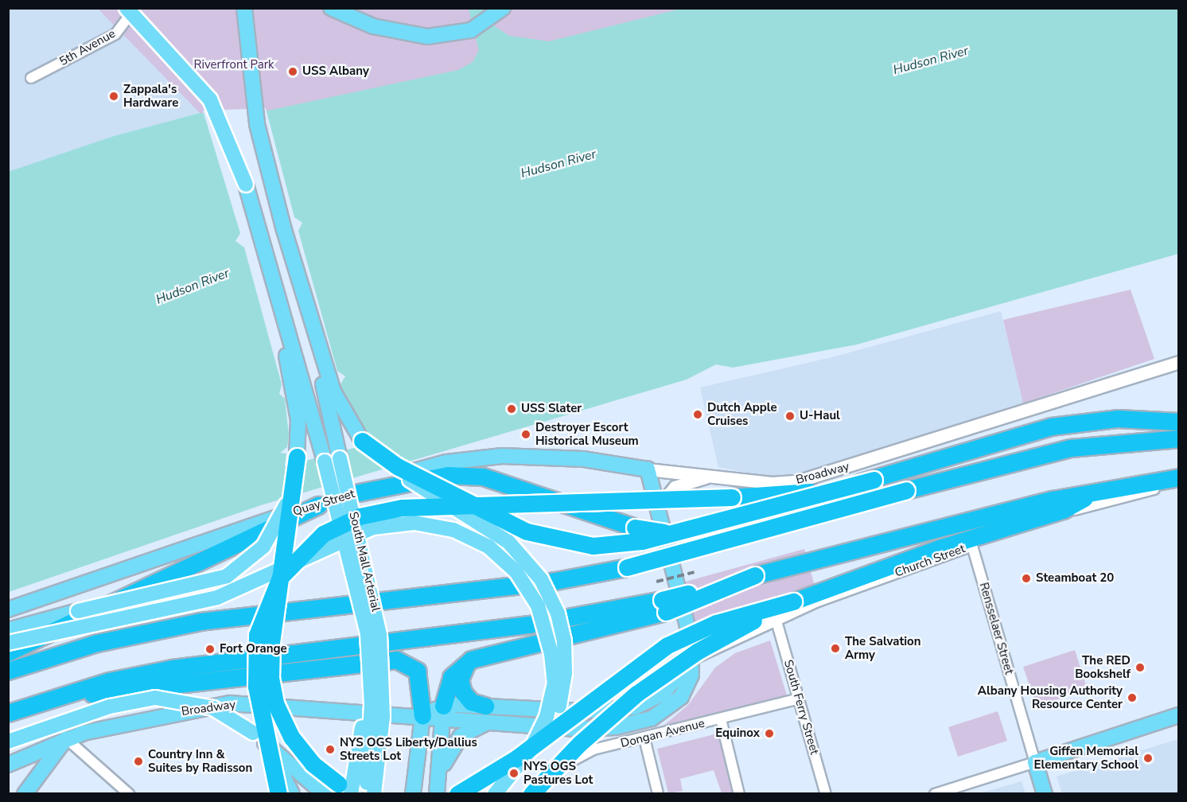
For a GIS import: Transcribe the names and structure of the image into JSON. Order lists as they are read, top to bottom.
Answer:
{
  "streets": {
    "main road": [
      "Broadway",
      "Quay Street",
      "South Mall Arterial",
      "Rensselaer Street"
    ],
    "street": [
      "5th Avenue",
      "Church Street",
      "South Ferry Street",
      "Dongan Avenue"
    ]
  },
  "crossings": [
    ["Broadway", "Quay Street"],
    ["Church Street", "Rensselaer Street"],
    ["Church Street", "South Ferry Street"],
    ["South Ferry Street", "Dongan Avenue"]
  ],
  "water": ["Hudson River"],
  "parks": ["Riverfront Park"],
  "places": [
    "USS Albany",
    "Zappala's Hardware",
    "USS Slater",
    "Dutch Apple Cruises",
    "U-Haul",
    "Destroyer Escort Historical Museum",
    "Steamboat 20",
    "The Salvation Army",
    "Fort Orange",
    "The RED Bookshelf",
    "Albany Housing Authority Resource Center",
    "Equinox",
    "NYS OGS Liberty/Dallius Streets Lot",
    "Giffen Memorial Elementary School",
    "Country Inn & Suites by Radisson",
    "NYS OGS Pastures Lot"
  ]
}
